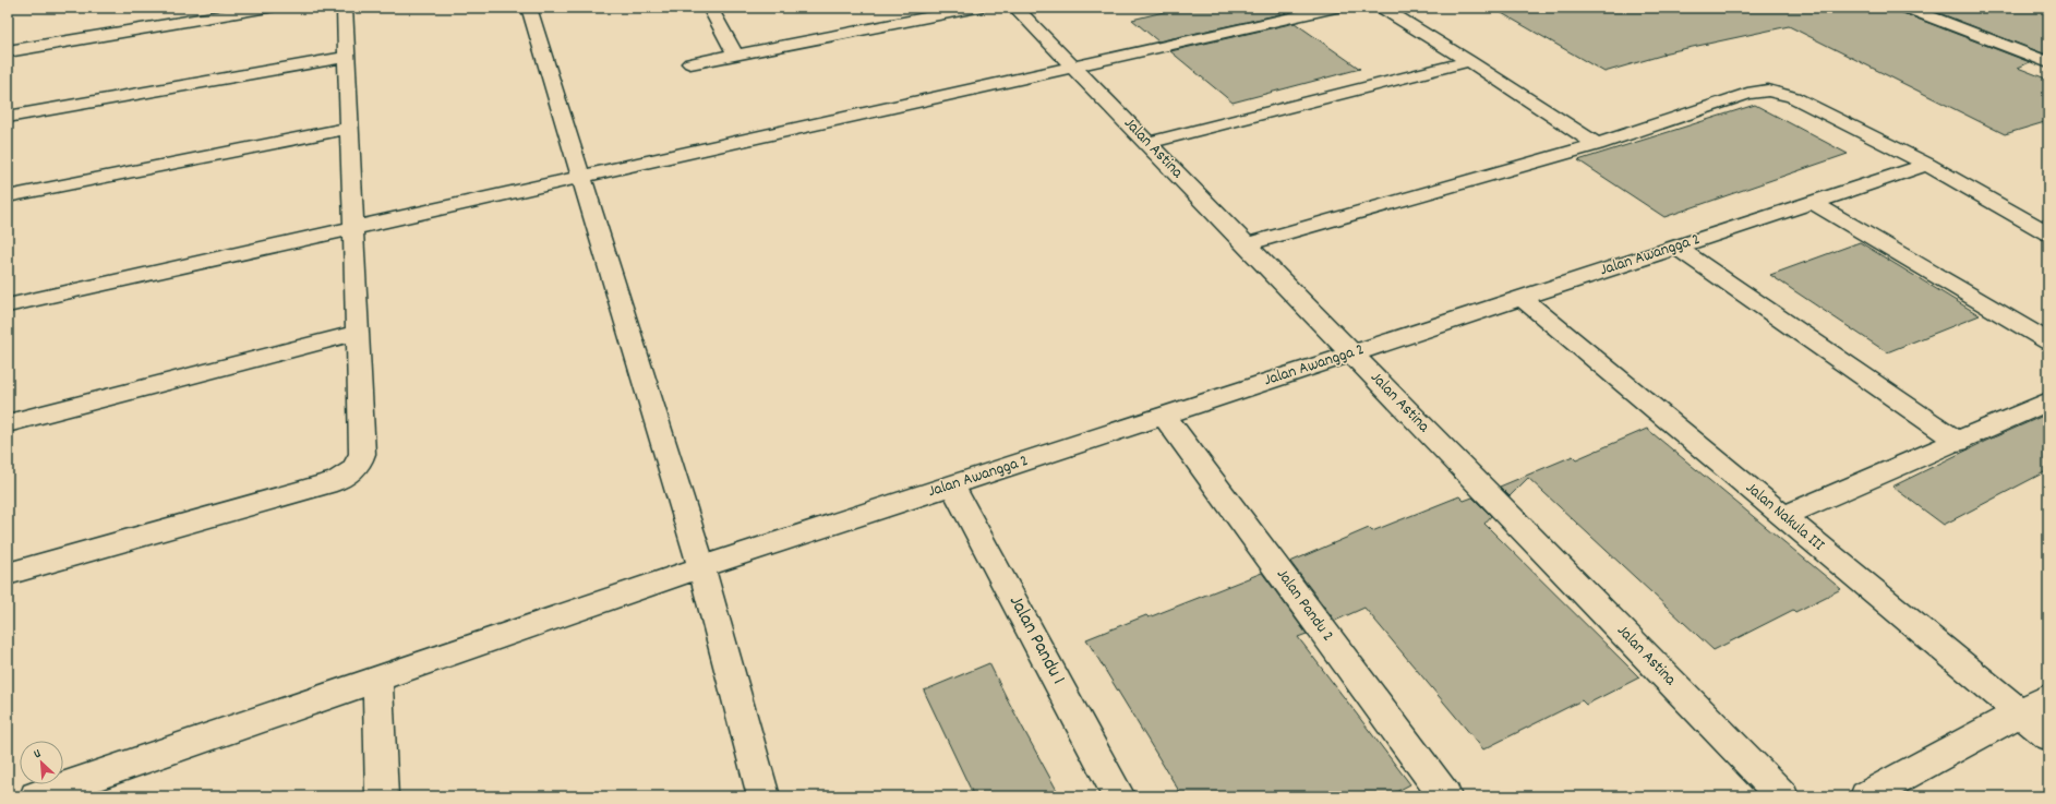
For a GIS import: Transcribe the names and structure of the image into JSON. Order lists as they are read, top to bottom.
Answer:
{
  "streets": {
    "street": [
      "Jalan Astina",
      "Jalan Awangga 2",
      "Jalan Nakula III",
      "Jalan Pandu 2",
      "Jalan Pandu 1"
    ]
  },
  "crossings": [
    ["Jalan Astina", "Jalan Awangga 2"],
    ["Jalan Awangga 2", "Jalan Nakula III"],
    ["Jalan Awangga 2", "Jalan Pandu 2"],
    ["Jalan Awangga 2", "Jalan Pandu 1"]
  ],
  "north": "top left"
}
